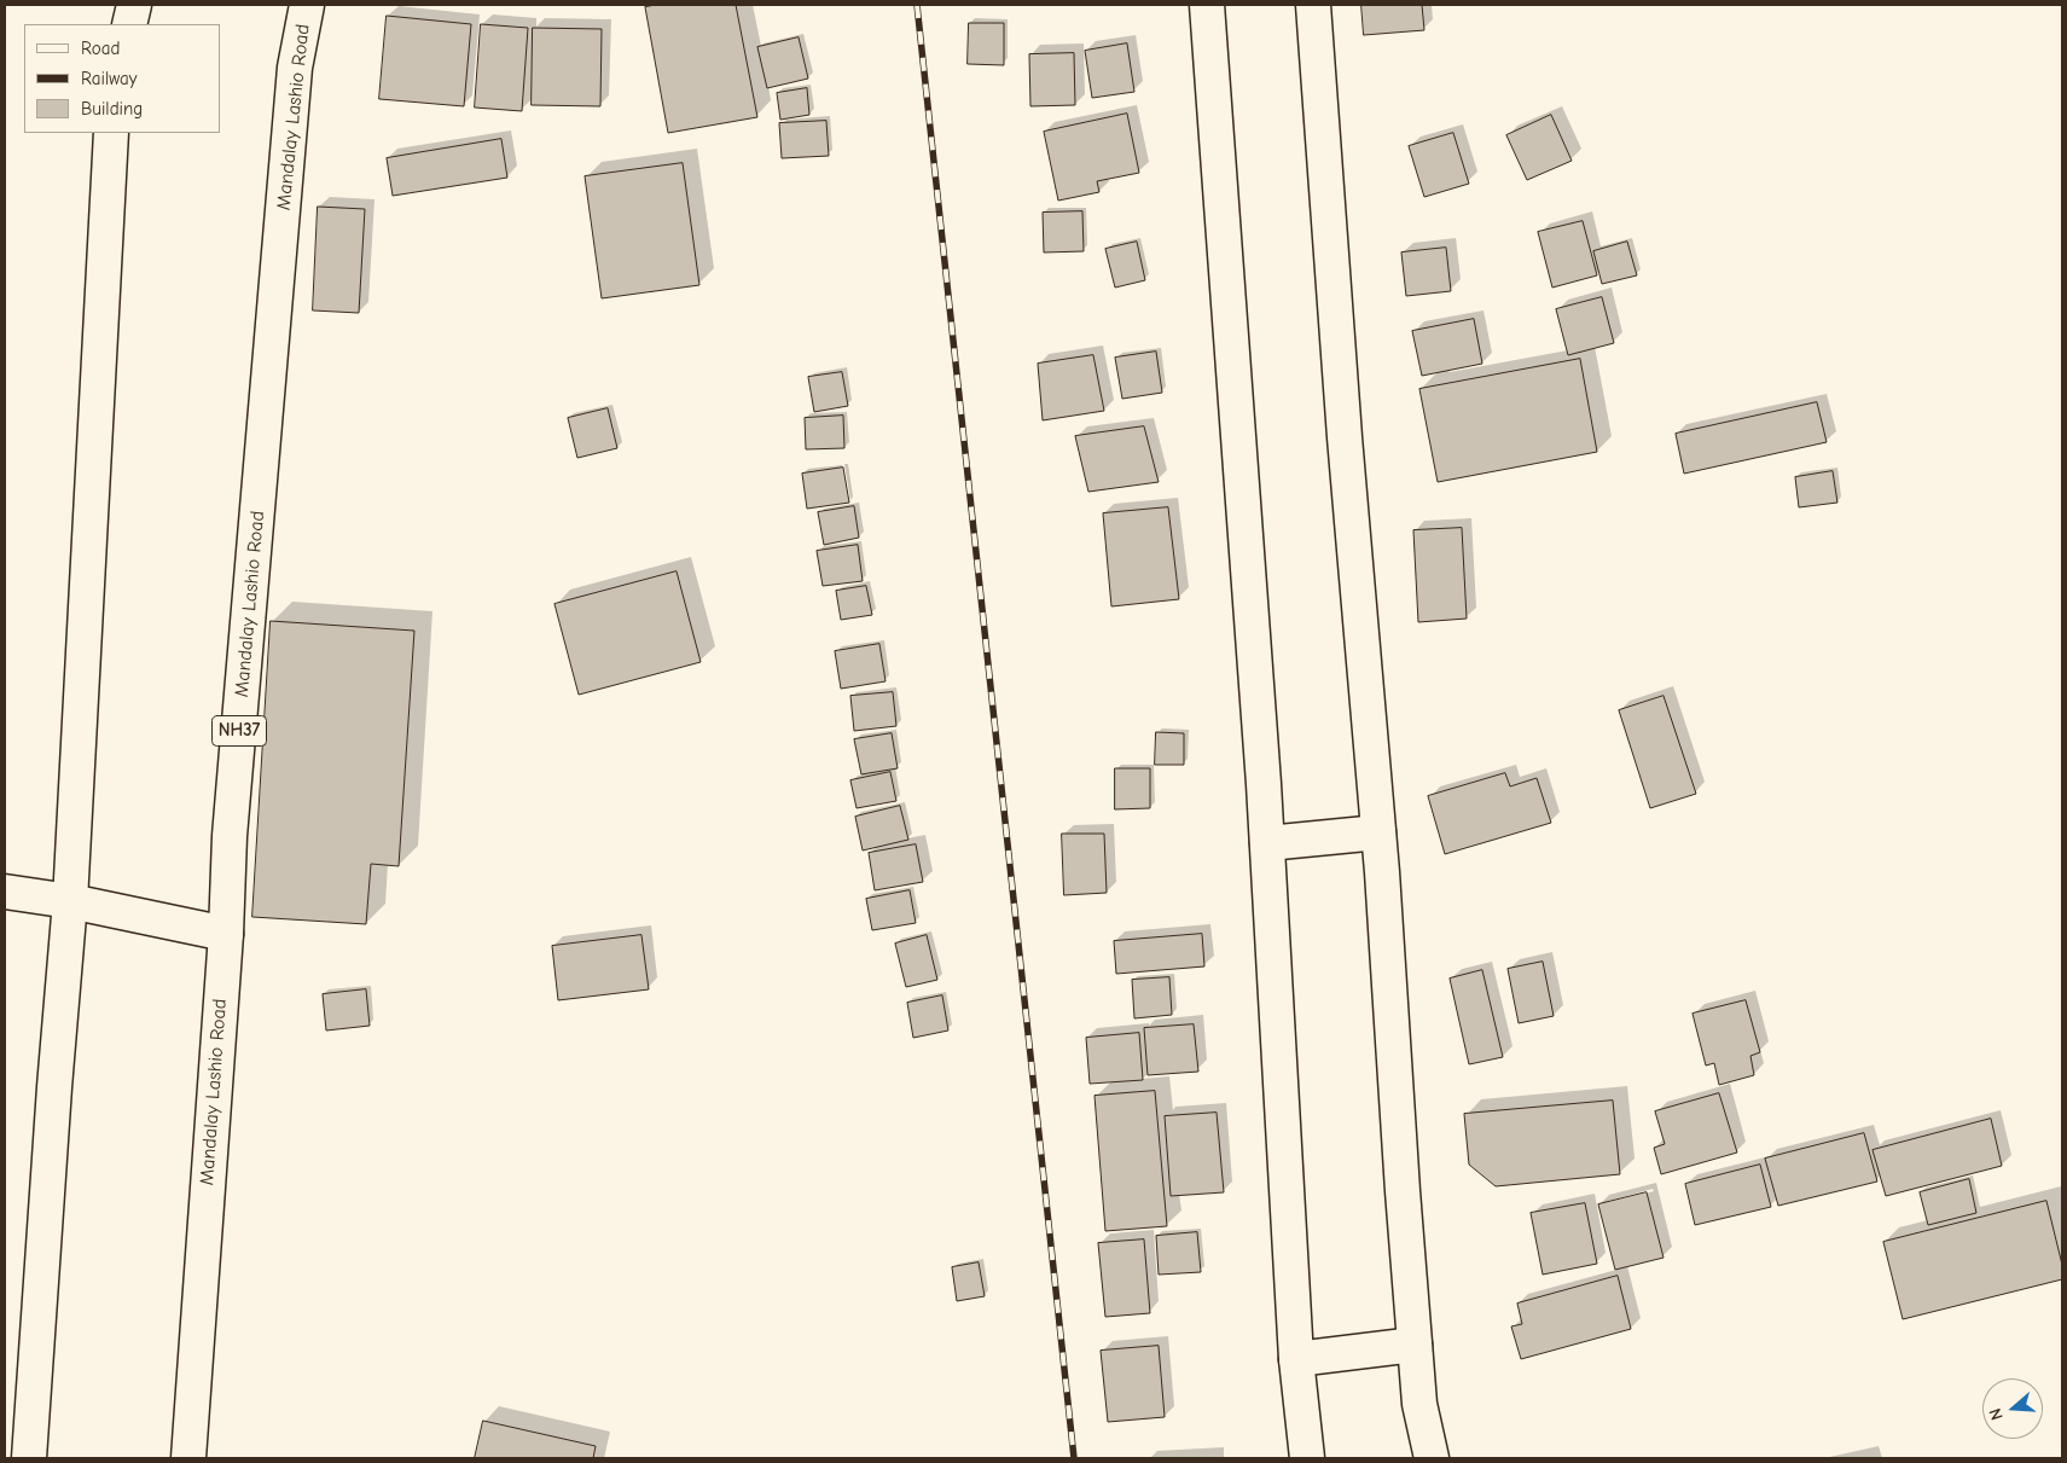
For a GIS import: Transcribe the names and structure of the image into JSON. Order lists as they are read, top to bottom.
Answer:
{
  "streets": {
    "main road": ["Mandalay Lashio Road", "NH37"]
  },
  "legend": ["Road", "Railway", "Building"],
  "north": "left"
}
